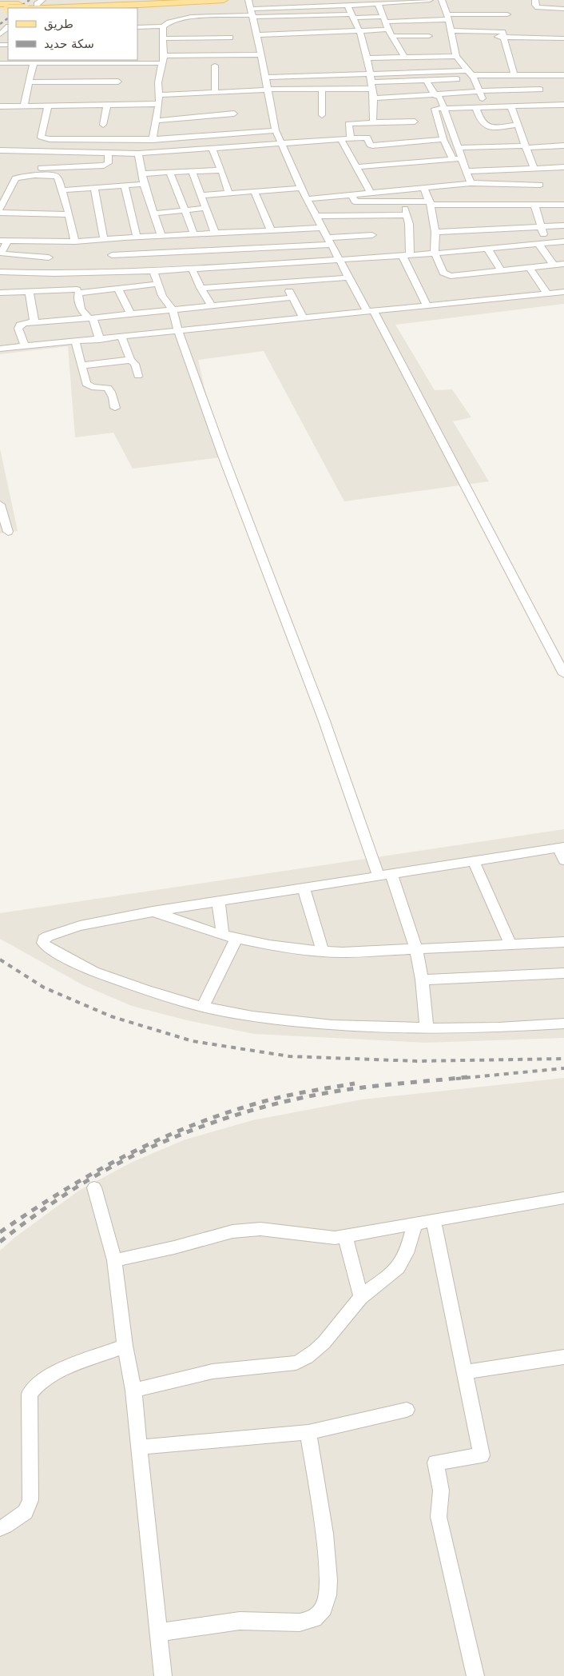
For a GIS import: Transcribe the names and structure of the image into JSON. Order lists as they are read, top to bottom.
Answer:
{
  "legend": ["طريق", "سكة حديد"]
}
